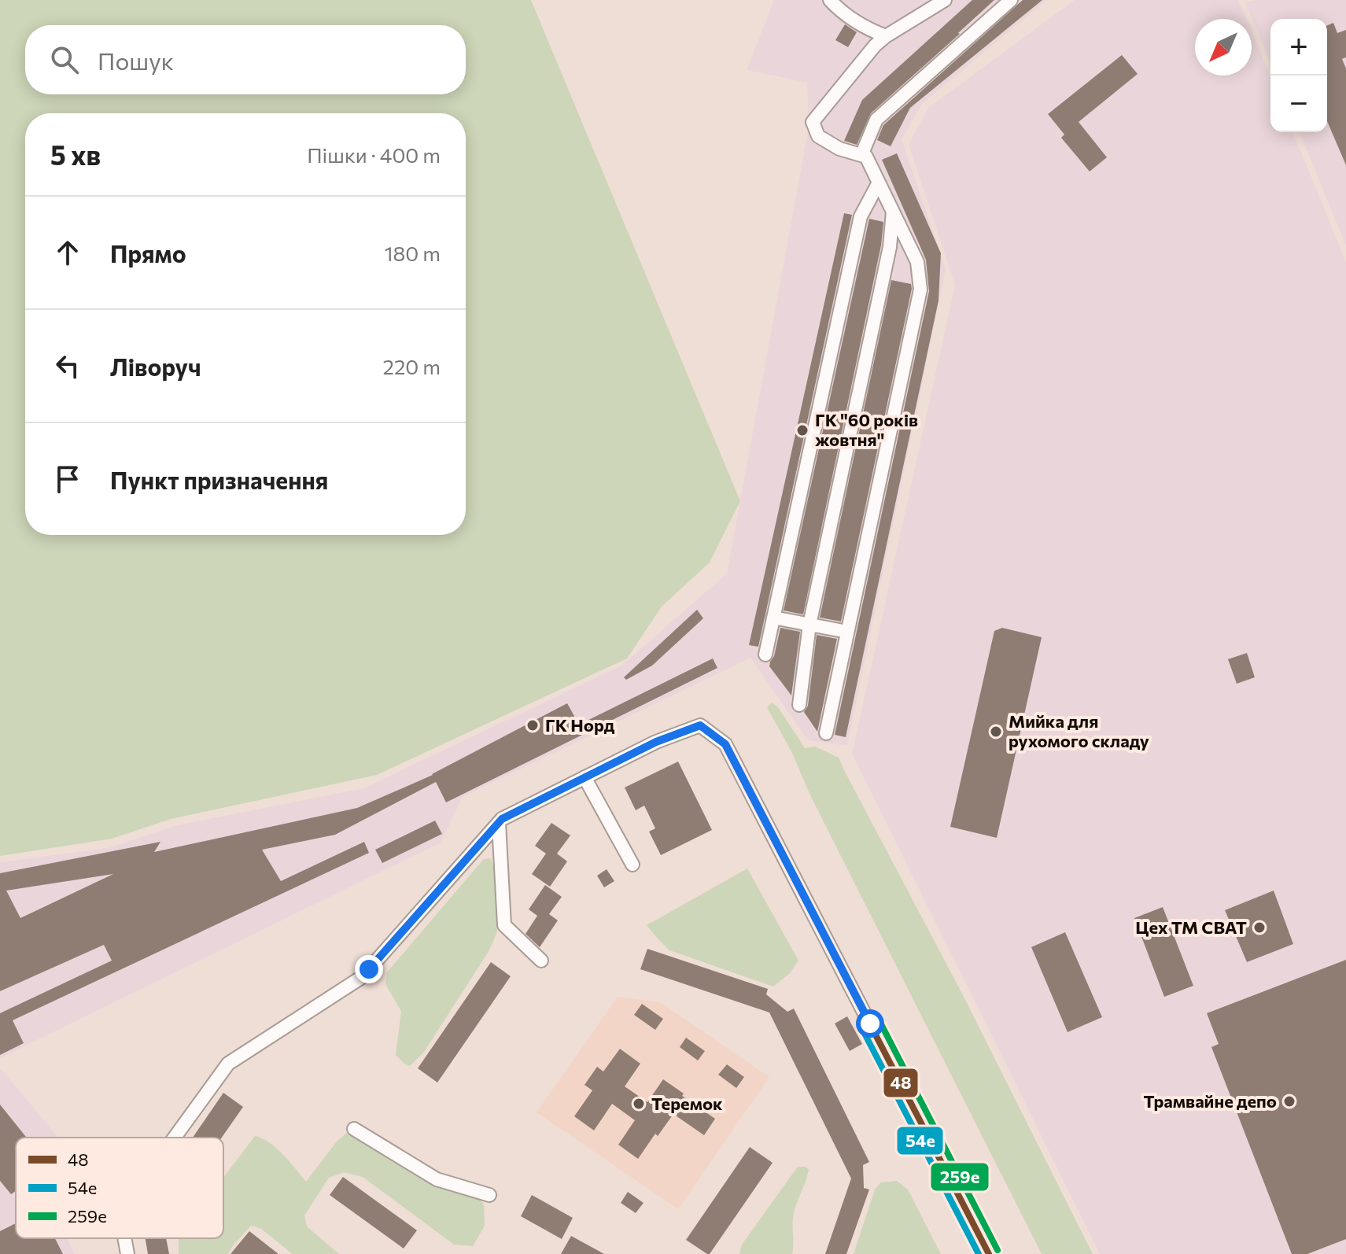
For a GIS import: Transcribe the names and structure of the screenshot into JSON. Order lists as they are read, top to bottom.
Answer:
{
  "places": [
    "ГК \"60 років жовтня\"",
    "ГК Норд",
    "Мийка для рухомого складу",
    "Цех ТМ СВАТ",
    "Трамвайне депо",
    "Теремок"
  ],
  "lines": ["transit line 48", "transit line 259е", "transit line 54е"],
  "legend": ["48", "54е", "259е"],
  "north": "bottom left",
  "page": {
    "map_buttons": ["+", "−"],
    "search": "Пошук",
    "heading": ["5 хв", "Пішки · 400 m"],
    "list": [
      ["Прямо", "180 m"],
      ["Ліворуч", "220 m"],
      "Пункт призначення"
    ]
  }
}
